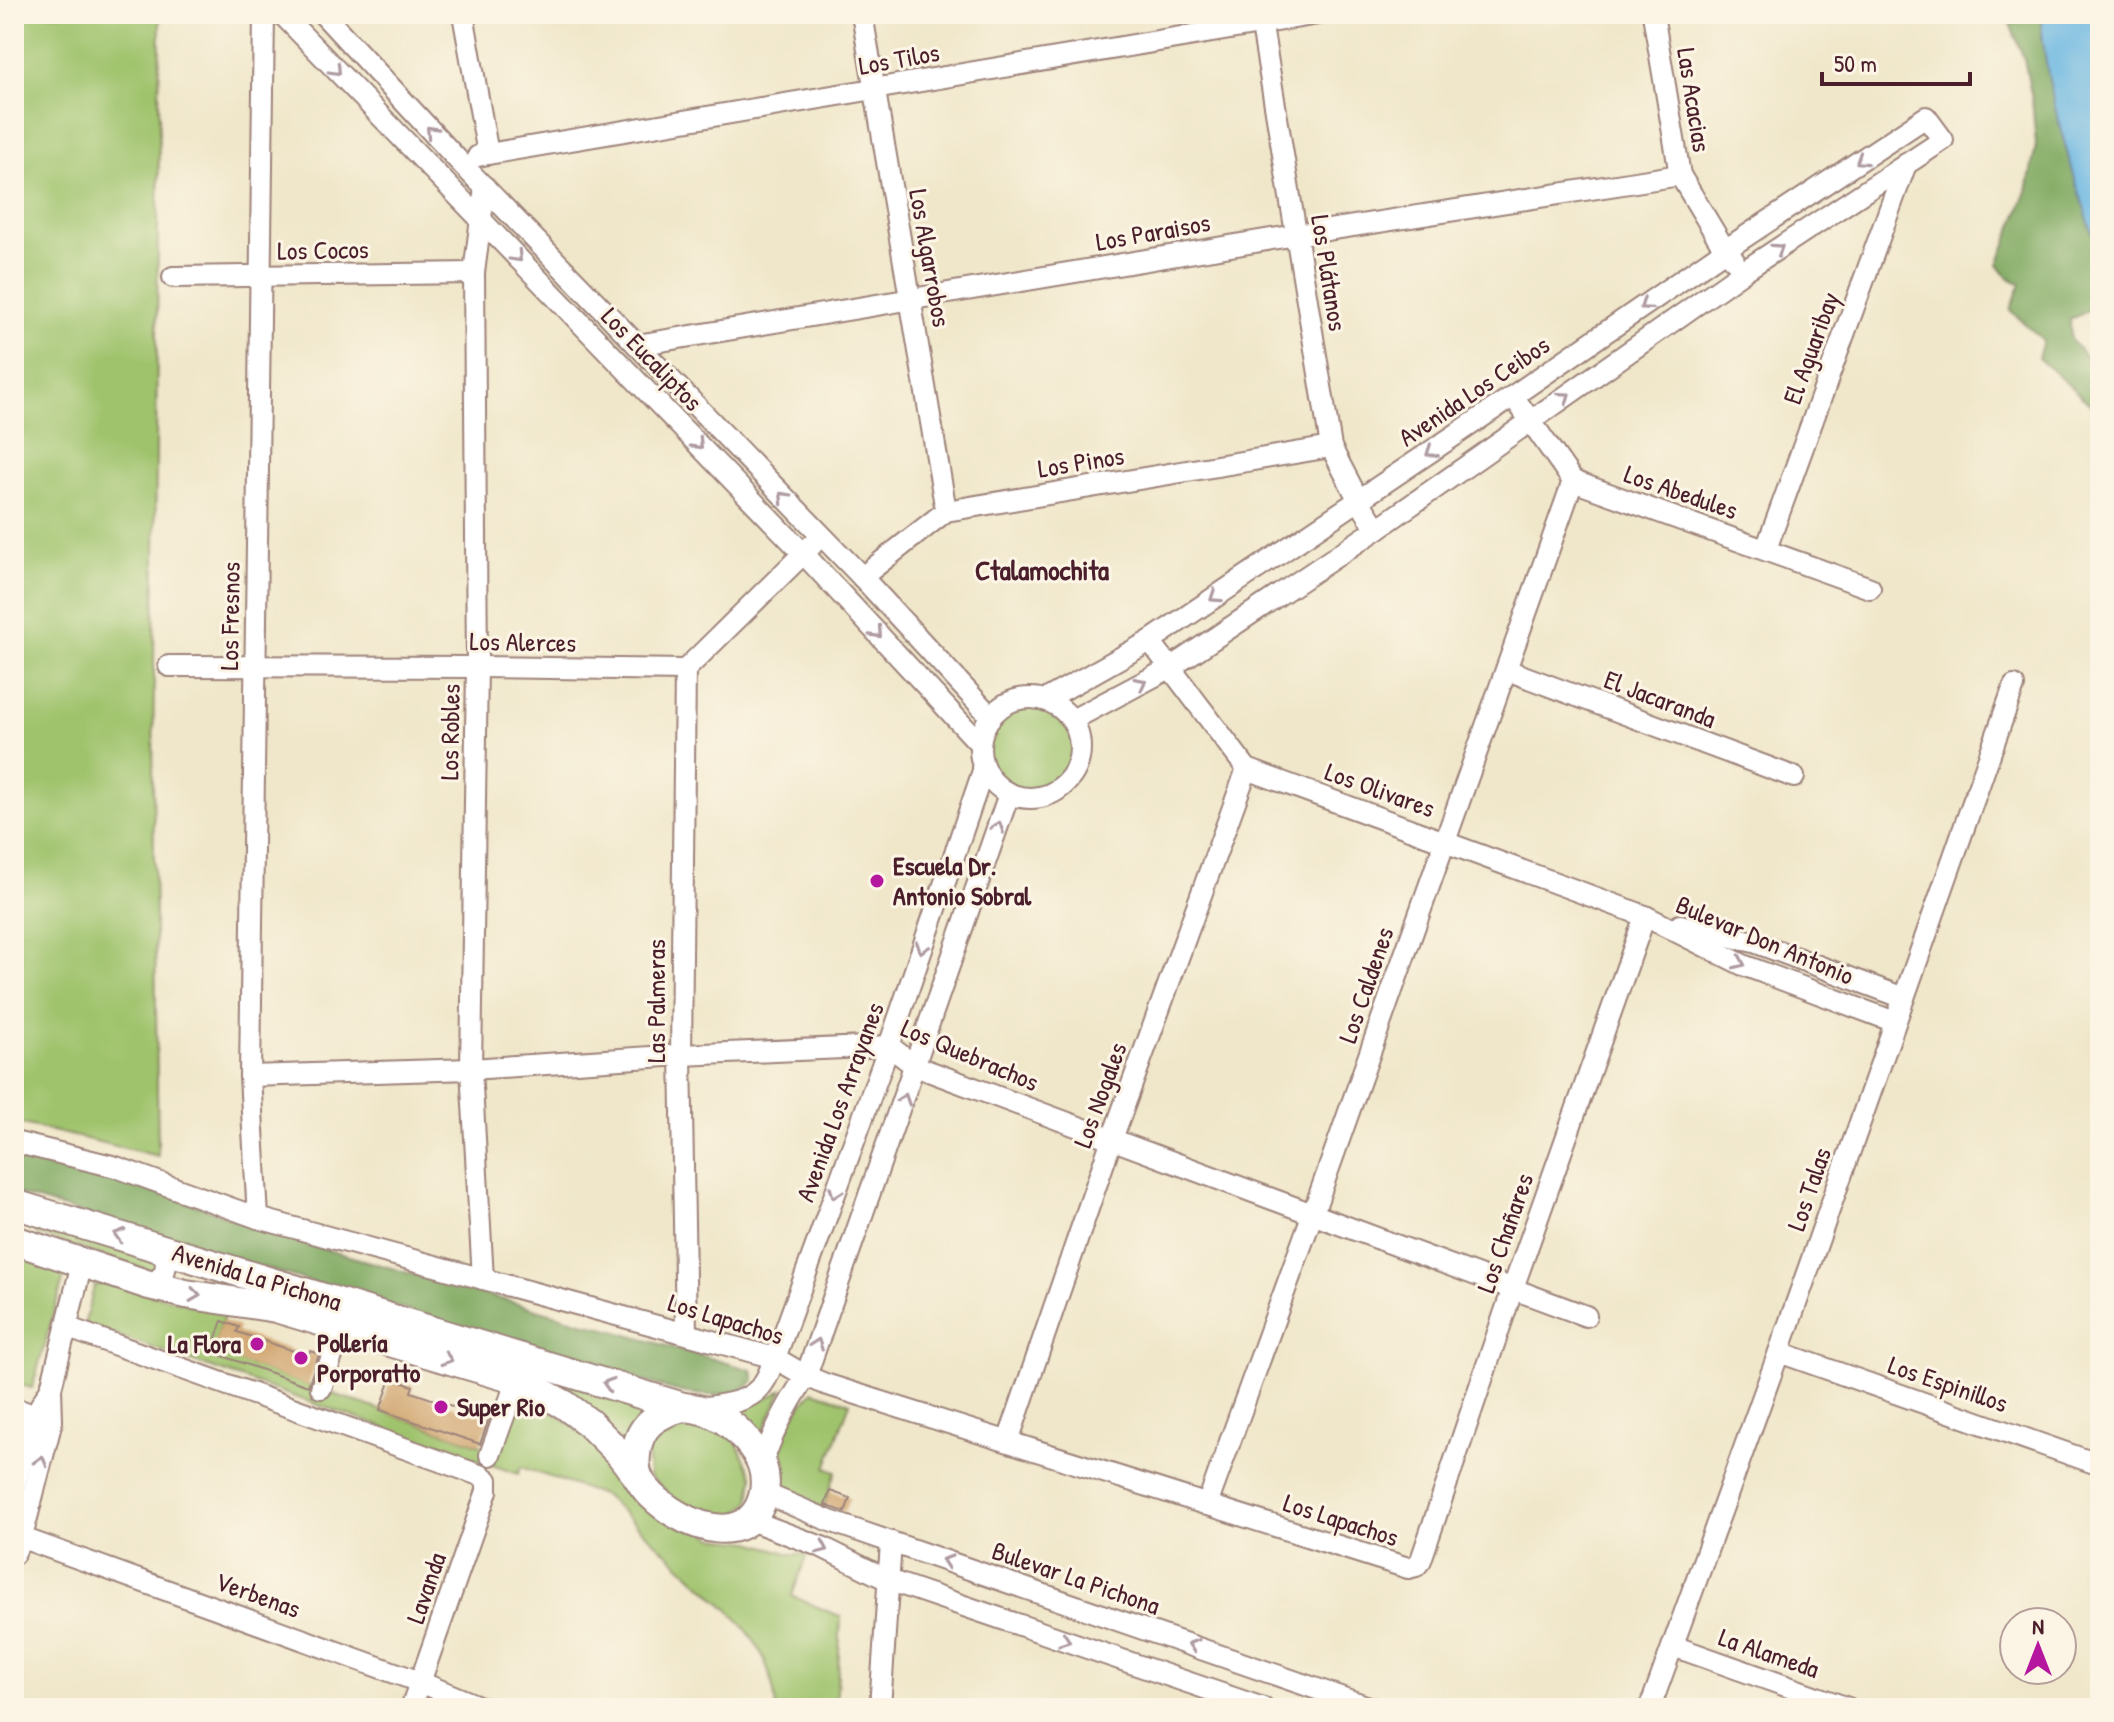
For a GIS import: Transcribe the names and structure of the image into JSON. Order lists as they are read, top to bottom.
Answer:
{
  "streets": {
    "main road": ["Avenida La Pichona"],
    "street": [
      "Los Tilos",
      "Las Acacias",
      "Los Paraisos",
      "Los Cocos",
      "Los Algarrobos",
      "Los Plátanos",
      "El Aguaribay",
      "Los Eucaliptos",
      "Avenida Los Ceibos",
      "Los Pinos",
      "Los Abedules",
      "Los Fresnos",
      "Los Alerces",
      "El Jacaranda",
      "Los Robles",
      "Los Olivares",
      "Bulevar Don Antonio",
      "Los Caldenes",
      "Las Palmeras",
      "Los Quebrachos",
      "Los Nogales",
      "Avenida Los Arrayanes",
      "Los Talas",
      "Los Chañares",
      "Los Lapachos",
      "Los Espinillos",
      "Bulevar La Pichona",
      "Lavanda",
      "Verbenas",
      "La Alameda"
    ]
  },
  "crossings": [
    ["Los Tilos", "Los Algarrobos"],
    ["Los Tilos", "Los Plátanos"],
    ["Las Acacias", "Los Paraisos"],
    ["Las Acacias", "Avenida Los Ceibos"],
    ["Los Paraisos", "Los Algarrobos"],
    ["Los Paraisos", "Los Plátanos"],
    ["Los Paraisos", "Los Eucaliptos"],
    ["Los Cocos", "Los Fresnos"],
    ["Los Cocos", "Los Robles"],
    ["Los Algarrobos", "Los Pinos"],
    ["Los Plátanos", "Avenida Los Ceibos"],
    ["Los Plátanos", "Los Pinos"],
    ["El Aguaribay", "Avenida Los Ceibos"],
    ["El Aguaribay", "Los Abedules"],
    ["Los Eucaliptos", "Avenida Los Ceibos"],
    ["Los Eucaliptos", "Los Pinos"],
    ["Los Eucaliptos", "Los Robles"],
    ["Los Eucaliptos", "Avenida Los Arrayanes"],
    ["Avenida Los Ceibos", "Avenida Los Arrayanes"],
    ["Los Abedules", "Los Caldenes"],
    ["Los Fresnos", "Los Alerces"],
    ["Los Fresnos", "Los Quebrachos"],
    ["Los Fresnos", "Los Lapachos"],
    ["Los Alerces", "Los Robles"],
    ["Los Alerces", "Las Palmeras"],
    ["El Jacaranda", "Los Caldenes"],
    ["Los Robles", "Los Quebrachos"],
    ["Los Robles", "Los Lapachos"],
    ["Los Olivares", "Bulevar Don Antonio"],
    ["Los Olivares", "Los Caldenes"],
    ["Los Olivares", "Los Nogales"],
    ["Los Olivares", "Los Chañares"],
    ["Bulevar Don Antonio", "Los Talas"],
    ["Bulevar Don Antonio", "Los Chañares"],
    ["Los Caldenes", "Los Quebrachos"],
    ["Los Caldenes", "Los Lapachos"],
    ["Las Palmeras", "Los Quebrachos"],
    ["Las Palmeras", "Los Lapachos"],
    ["Los Quebrachos", "Los Nogales"],
    ["Los Quebrachos", "Avenida Los Arrayanes"],
    ["Los Quebrachos", "Los Chañares"],
    ["Los Nogales", "Los Lapachos"],
    ["Avenida Los Arrayanes", "Avenida La Pichona"],
    ["Avenida Los Arrayanes", "Los Lapachos"],
    ["Avenida Los Arrayanes", "Bulevar La Pichona"],
    ["Los Talas", "Los Espinillos"],
    ["Los Talas", "La Alameda"],
    ["Los Chañares", "Los Lapachos"],
    ["Avenida La Pichona", "Bulevar La Pichona"],
    ["Lavanda", "Verbenas"]
  ],
  "districts": ["Ctalamochita"],
  "places": [
    "Escuela Dr. Antonio Sobral",
    "La Flora",
    "Pollería Porporatto",
    "Super Rio"
  ],
  "scale_bar": "50 m",
  "north": "top"
}
